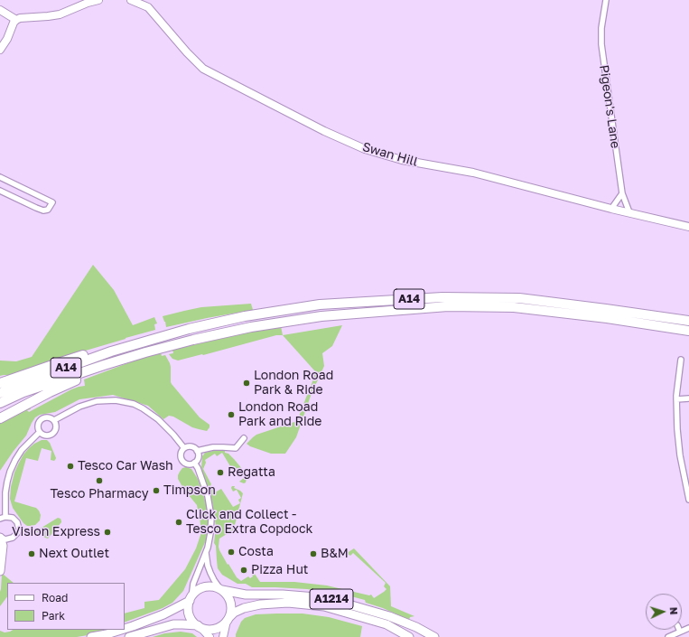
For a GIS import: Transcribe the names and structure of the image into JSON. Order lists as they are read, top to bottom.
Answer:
{
  "streets": {
    "highway": ["A14"],
    "main road": ["A1214"],
    "street": ["Pigeon's Lane", "Swan Hill"]
  },
  "crossings": [
    ["Pigeon's Lane", "Swan Hill"]
  ],
  "places": [
    "London Road Park & Ride",
    "London Road Park and Ride",
    "Tesco Car Wash",
    "Regatta",
    "Tesco Pharmacy",
    "Timpson",
    "Click and Collect - Tesco Extra Copdock",
    "Vision Express",
    "Costa",
    "Next Outlet",
    "B&M",
    "Pizza Hut"
  ],
  "legend": ["Road", "Park"],
  "north": "right"
}
